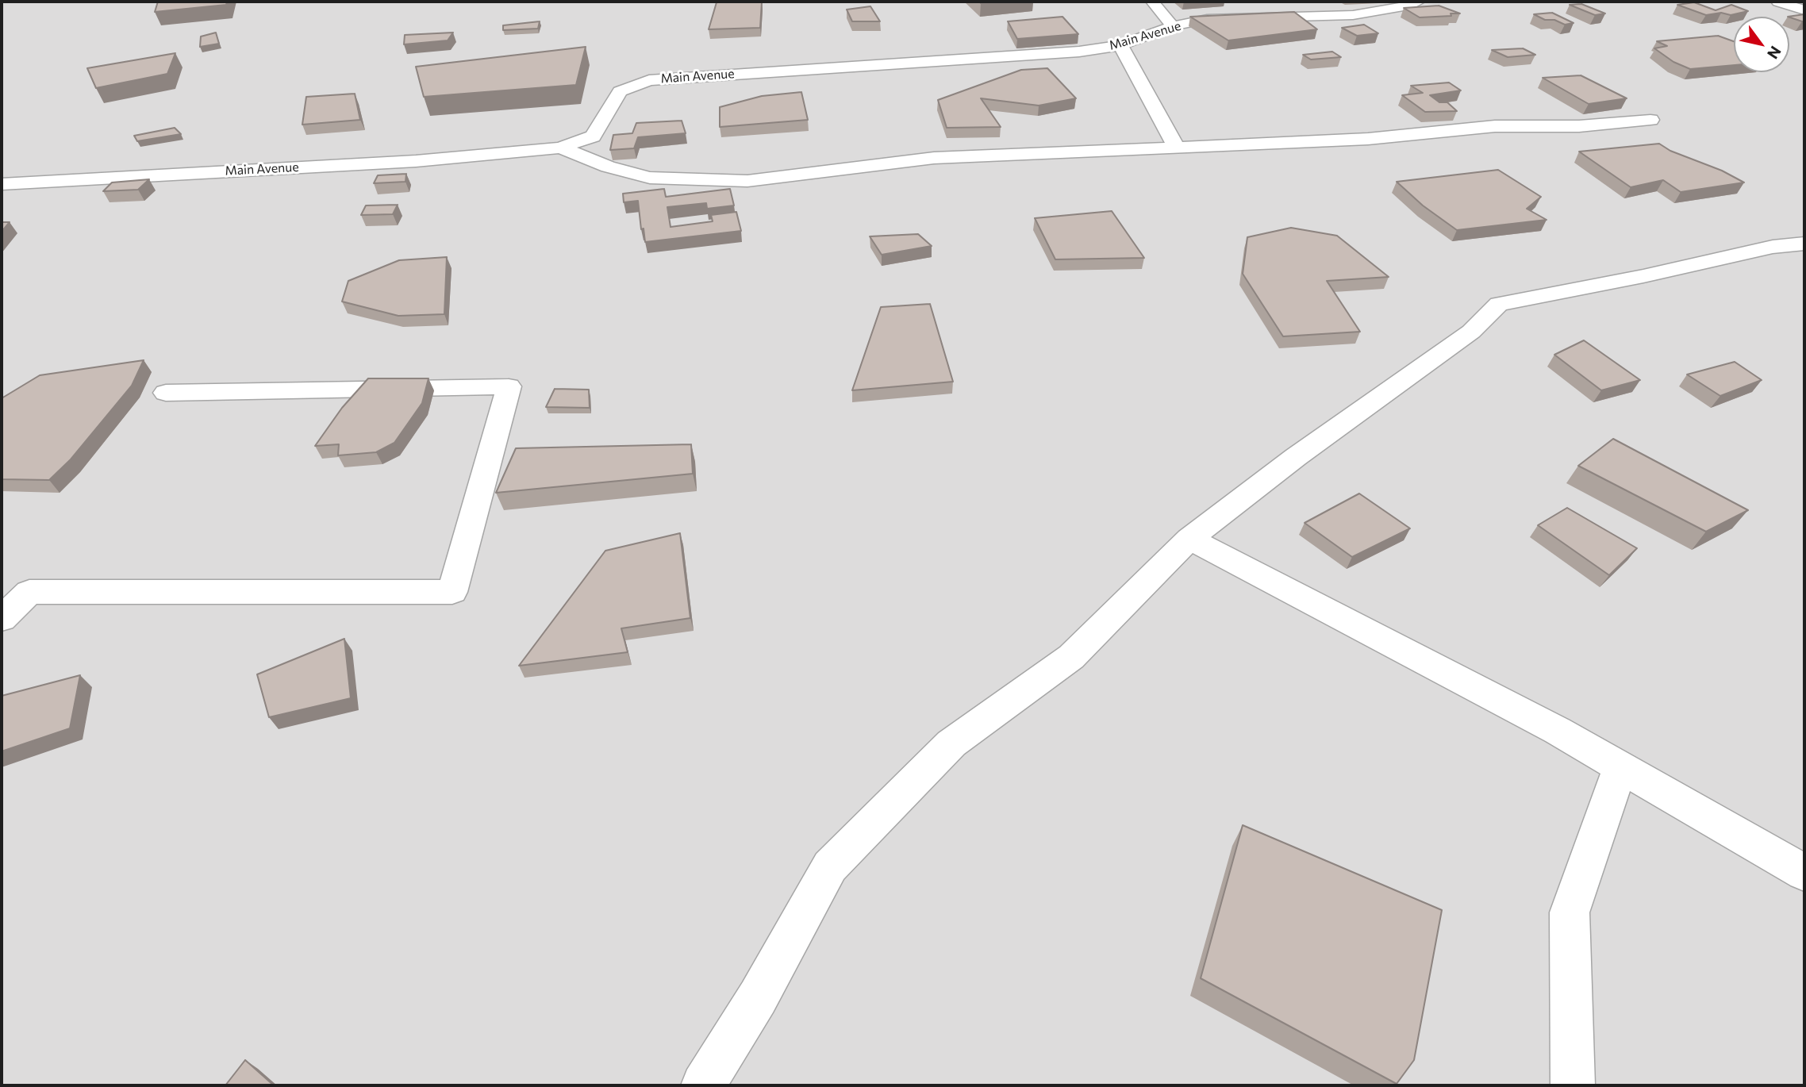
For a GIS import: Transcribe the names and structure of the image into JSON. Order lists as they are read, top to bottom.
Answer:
{
  "streets": {
    "street": ["Main Avenue"]
  },
  "north": "bottom right"
}
